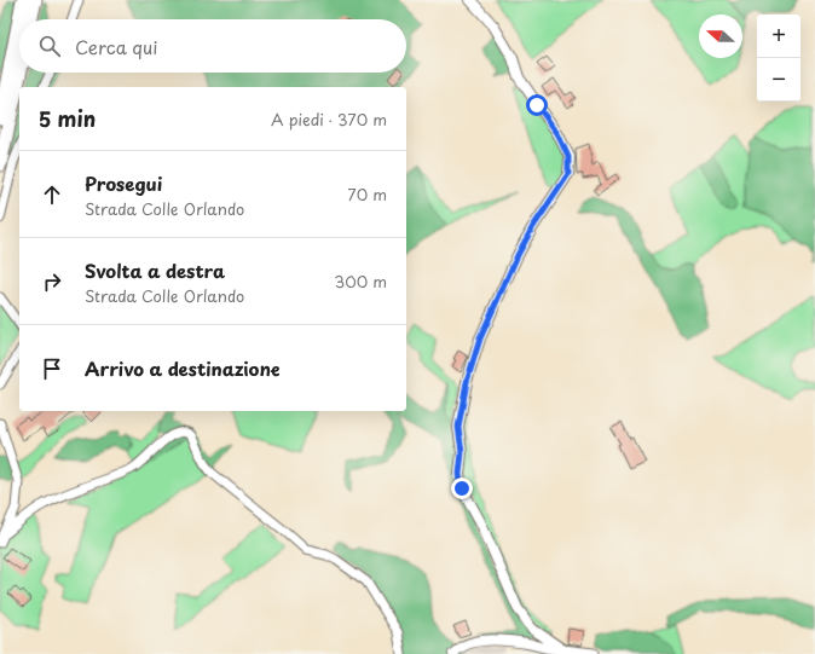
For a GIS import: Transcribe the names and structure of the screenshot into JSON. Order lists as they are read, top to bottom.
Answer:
{
  "north": "left",
  "page": {
    "map_buttons": ["+", "−"],
    "search": "Cerca qui",
    "heading": ["5 min", "A piedi · 370 m"],
    "list": [
      ["Prosegui", "Strada Colle Orlando", "70 m"],
      ["Svolta a destra", "Strada Colle Orlando", "300 m"],
      "Arrivo a destinazione"
    ]
  }
}
